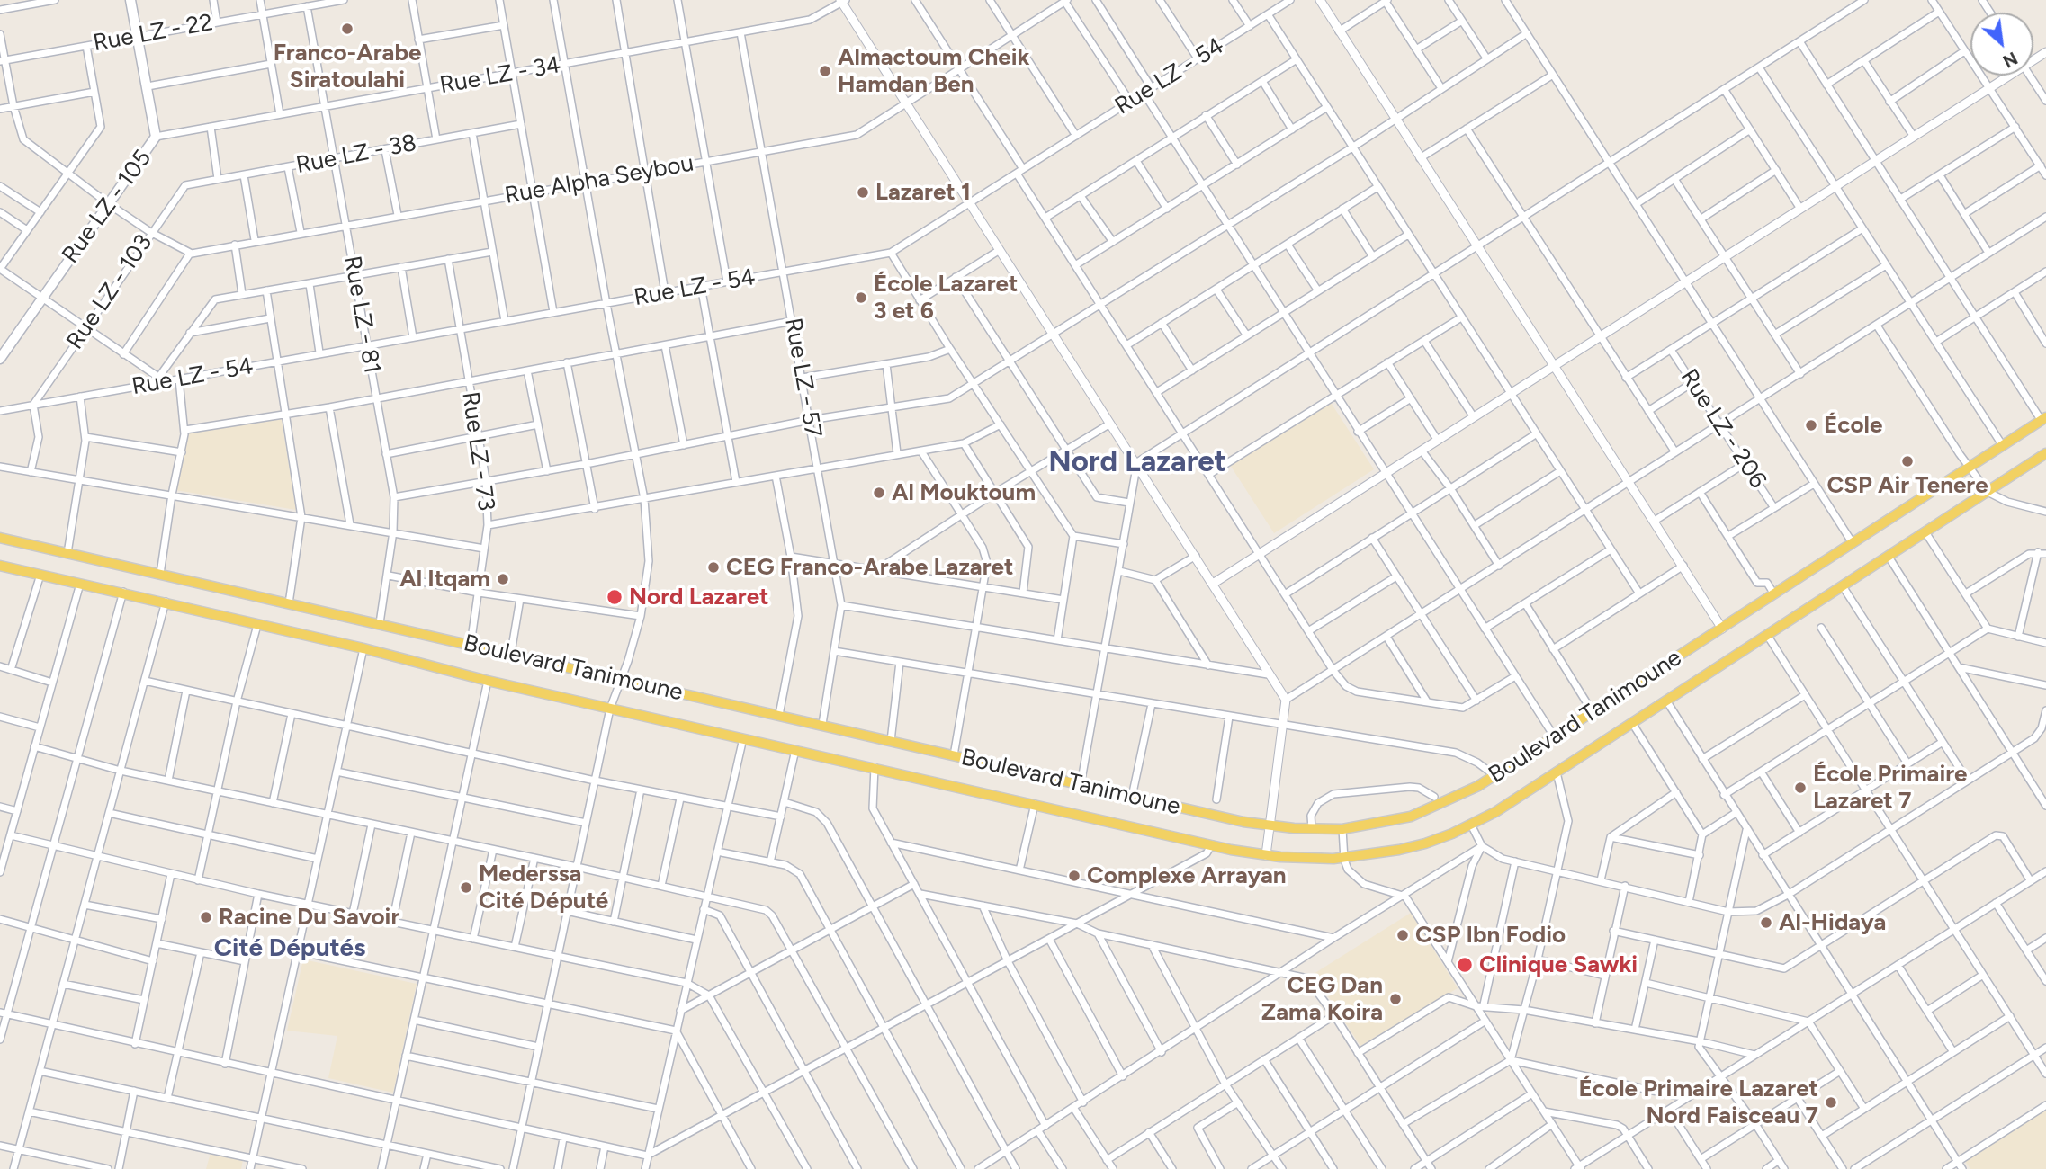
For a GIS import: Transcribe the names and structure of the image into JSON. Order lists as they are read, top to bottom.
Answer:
{
  "streets": {
    "main road": ["Rue LZ - 105", "Boulevard Tanimoune"],
    "street": [
      "Rue LZ - 22",
      "Rue LZ - 34",
      "Rue LZ - 54",
      "Rue LZ - 38",
      "Rue Alpha Seybou",
      "Rue LZ - 103",
      "Rue LZ - 81",
      "Rue LZ - 57",
      "Rue LZ - 206",
      "Rue LZ - 73"
    ]
  },
  "crossings": [
    ["Rue LZ - 22", "Rue LZ - 105"],
    ["Rue LZ - 22", "Rue LZ - 81"],
    ["Rue LZ - 34", "Rue LZ - 105"],
    ["Rue LZ - 34", "Rue LZ - 81"],
    ["Rue LZ - 34", "Rue LZ - 57"],
    ["Rue LZ - 54", "Rue LZ - 103"],
    ["Rue LZ - 54", "Rue LZ - 81"],
    ["Rue LZ - 54", "Rue LZ - 57"],
    ["Rue LZ - 54", "Rue LZ - 73"],
    ["Rue LZ - 38", "Rue LZ - 103"],
    ["Rue LZ - 38", "Rue LZ - 81"],
    ["Rue Alpha Seybou", "Rue LZ - 81"],
    ["Rue Alpha Seybou", "Rue LZ - 57"],
    ["Rue LZ - 81", "Boulevard Tanimoune"],
    ["Rue LZ - 57", "Boulevard Tanimoune"],
    ["Rue LZ - 73", "Boulevard Tanimoune"]
  ],
  "districts": ["Nord Lazaret", "Cité Députés"],
  "places": [
    "Franco-Arabe Siratoulahi",
    "Almactoum Cheik Hamdan Ben",
    "Lazaret 1",
    "École Lazaret 3 et 6",
    "École",
    "CSP Air Tenere",
    "Al Mouktoum",
    "CEG Franco-Arabe Lazaret",
    "Al Itqam",
    "Nord Lazaret",
    "École Primaire Lazaret 7",
    "Complexe Arrayan",
    "Mederssa Cité Député",
    "Racine Du Savoir",
    "Al-Hidaya",
    "CSP Ibn Fodio",
    "Clinique Sawki",
    "CEG Dan Zama Koira",
    "École Primaire Lazaret Nord Faisceau 7"
  ],
  "north": "bottom right"
}
